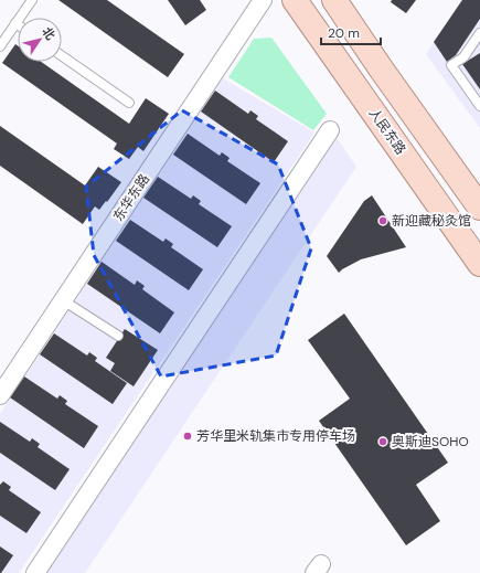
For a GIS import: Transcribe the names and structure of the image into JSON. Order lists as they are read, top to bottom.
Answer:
{
  "streets": {
    "main road": ["人民东路"],
    "street": ["东华东路"]
  },
  "places": ["新迎藏秘灸馆", "芳华里米轨集市专用停车场", "奥斯迪SOHO"],
  "scale_bar": "20 m",
  "north": "top right"
}
